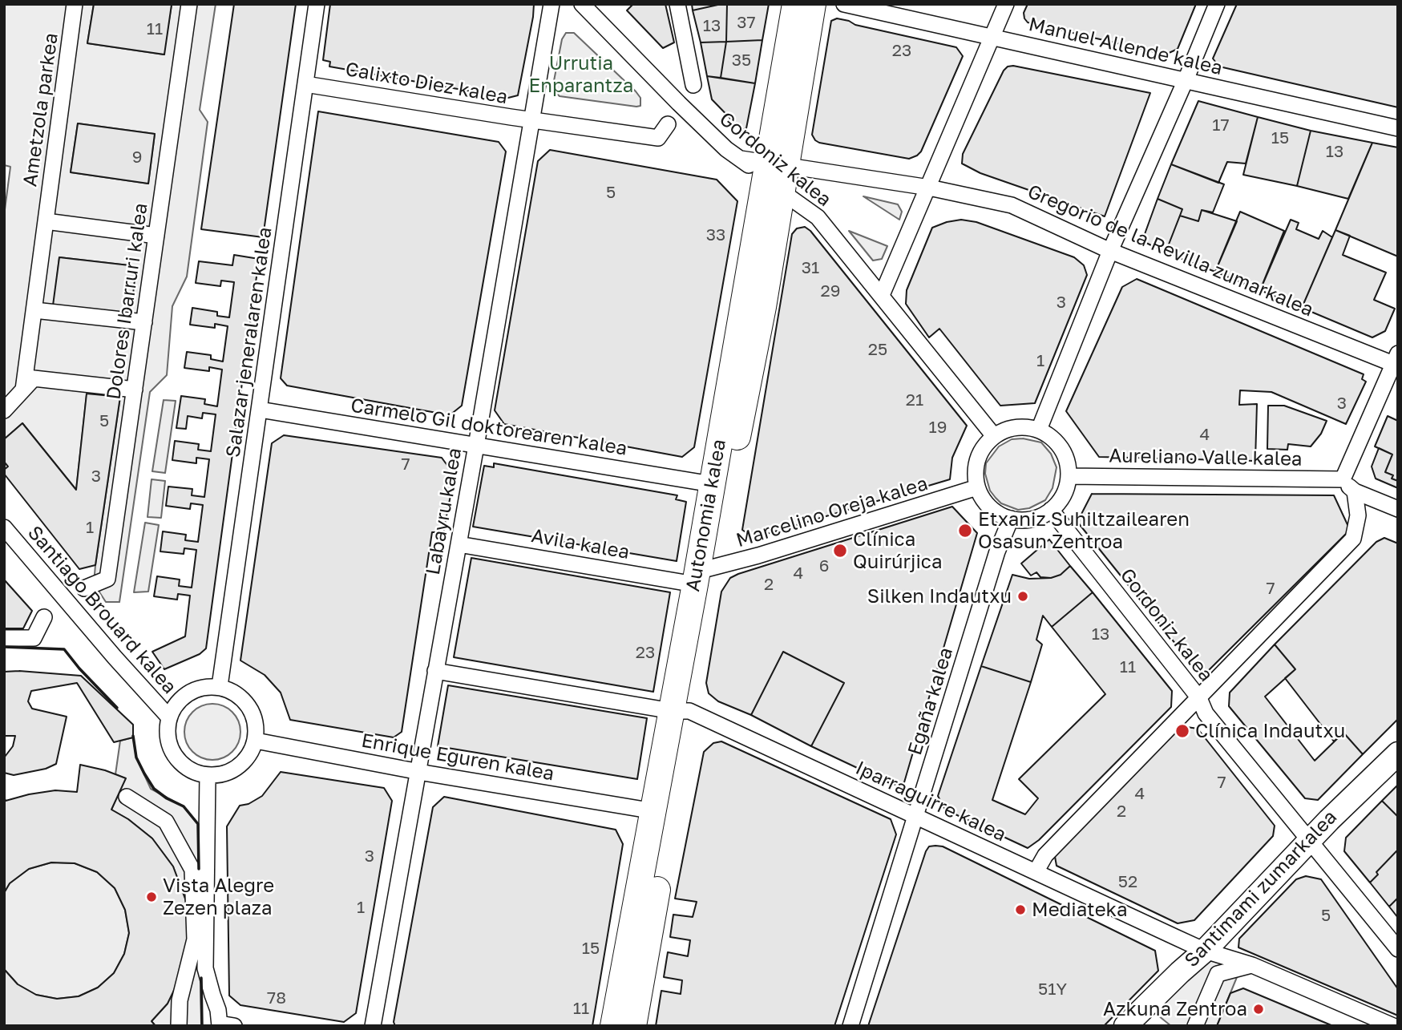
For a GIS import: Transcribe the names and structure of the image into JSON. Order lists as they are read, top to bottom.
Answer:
{
  "streets": {
    "main road": ["Autonomia kalea"],
    "street": [
      "Manuel Allende kalea",
      "Calixto Diez kalea",
      "Ametzola parkea",
      "Gordoniz kalea",
      "Gregorio de la Revilla zumarkalea",
      "Dolores Ibarruri kalea",
      "Salazar jeneralaren kalea",
      "Carmelo Gil doktorearen kalea",
      "Aureliano Valle kalea",
      "Labayru kalea",
      "Marcelino Oreja kalea",
      "Avila kalea",
      "Santiago Brouard kalea",
      "Egaña kalea",
      "Enrique Eguren kalea",
      "Iparraguirre kalea",
      "Santimami zumarkalea"
    ]
  },
  "crossings": [
    ["Calixto Diez kalea", "Salazar jeneralaren kalea"],
    ["Calixto Diez kalea", "Labayru kalea"],
    ["Gordoniz kalea", "Gregorio de la Revilla zumarkalea"],
    ["Gordoniz kalea", "Aureliano Valle kalea"],
    ["Gordoniz kalea", "Marcelino Oreja kalea"],
    ["Gordoniz kalea", "Autonomia kalea"],
    ["Gordoniz kalea", "Egaña kalea"],
    ["Gordoniz kalea", "Santimami zumarkalea"],
    ["Gregorio de la Revilla zumarkalea", "Autonomia kalea"],
    ["Salazar jeneralaren kalea", "Carmelo Gil doktorearen kalea"],
    ["Salazar jeneralaren kalea", "Santiago Brouard kalea"],
    ["Salazar jeneralaren kalea", "Enrique Eguren kalea"],
    ["Carmelo Gil doktorearen kalea", "Labayru kalea"],
    ["Carmelo Gil doktorearen kalea", "Autonomia kalea"],
    ["Aureliano Valle kalea", "Marcelino Oreja kalea"],
    ["Aureliano Valle kalea", "Egaña kalea"],
    ["Labayru kalea", "Avila kalea"],
    ["Labayru kalea", "Enrique Eguren kalea"],
    ["Labayru kalea", "Iparraguirre kalea"],
    ["Marcelino Oreja kalea", "Autonomia kalea"],
    ["Marcelino Oreja kalea", "Avila kalea"],
    ["Marcelino Oreja kalea", "Egaña kalea"],
    ["Autonomia kalea", "Avila kalea"],
    ["Autonomia kalea", "Enrique Eguren kalea"],
    ["Autonomia kalea", "Iparraguirre kalea"],
    ["Santiago Brouard kalea", "Enrique Eguren kalea"],
    ["Egaña kalea", "Iparraguirre kalea"],
    ["Iparraguirre kalea", "Santimami zumarkalea"]
  ],
  "parks": ["Urrutia Enparantza"],
  "places": [
    "Etxaniz Suhiltzailearen Osasun Zentroa",
    "Clínica Quirúrjica",
    "Silken Indautxu",
    "Clínica Indautxu",
    "Vista Alegre Zezen plaza",
    "Mediateka",
    "Azkuna Zentroa"
  ],
  "house_numbers": [
    "37",
    "13",
    "11",
    "23",
    "35",
    "17",
    "15",
    "13",
    "9",
    "5",
    "33",
    "31",
    "29",
    "3",
    "25",
    "1",
    "21",
    "3",
    "5",
    "19",
    "4",
    "7",
    "3",
    "1",
    "6",
    "4",
    "2",
    "7",
    "13",
    "23",
    "11",
    "7",
    "4",
    "2",
    "3",
    "52",
    "1",
    "5",
    "15",
    "51Y",
    "78",
    "11"
  ]
}
